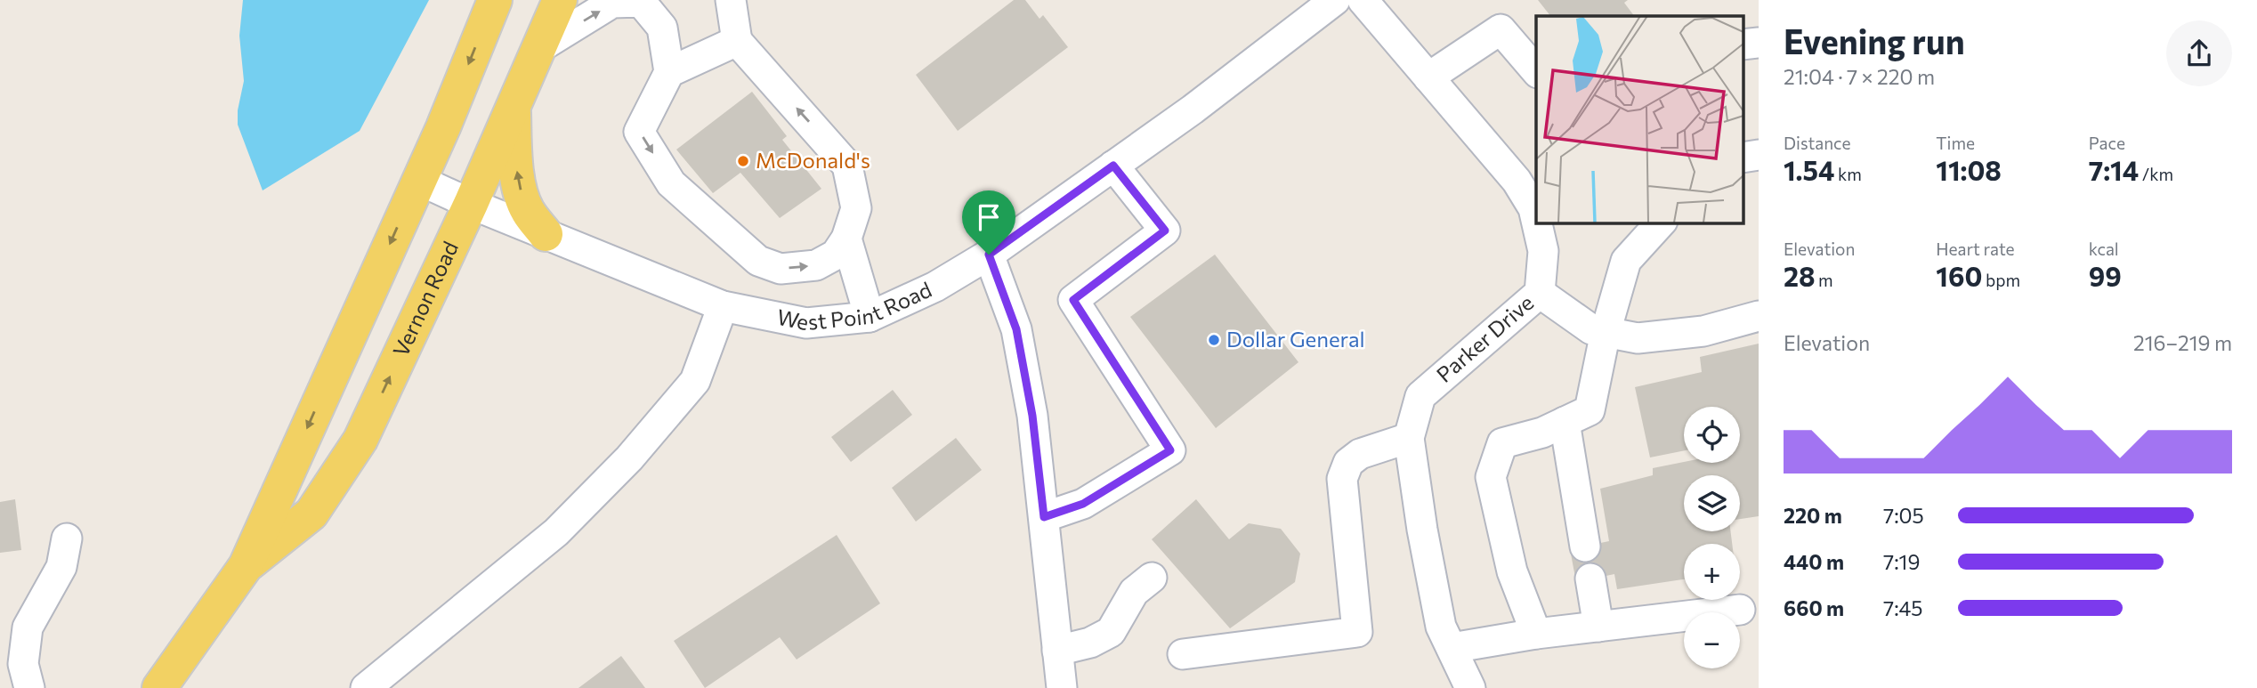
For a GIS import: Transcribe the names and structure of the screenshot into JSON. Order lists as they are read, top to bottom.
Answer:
{
  "streets": {
    "main road": ["Vernon Road"],
    "street": ["West Point Road", "Parker Drive"]
  },
  "crossings": [
    ["Vernon Road", "West Point Road"]
  ],
  "places": ["McDonald's", "Dollar General"],
  "page": {
    "heading": ["Evening run", "21:04 · 7 × 220 m"],
    "stats": [
      ["Distance", "1.54 km"],
      ["Time", "11:08"],
      ["Pace", "7:14 /km"],
      ["Elevation", "28 m"],
      ["Heart rate", "160 bpm"],
      ["kcal", "99"]
    ],
    "chart": ["Elevation", "216–219 m"],
    "map_buttons": ["+", "−"],
    "list": [
      {
        "name": "220 m",
        "note": "7:05"
      },
      {
        "name": "440 m",
        "note": "7:19"
      },
      {
        "name": "660 m",
        "note": "7:45"
      }
    ]
  }
}
